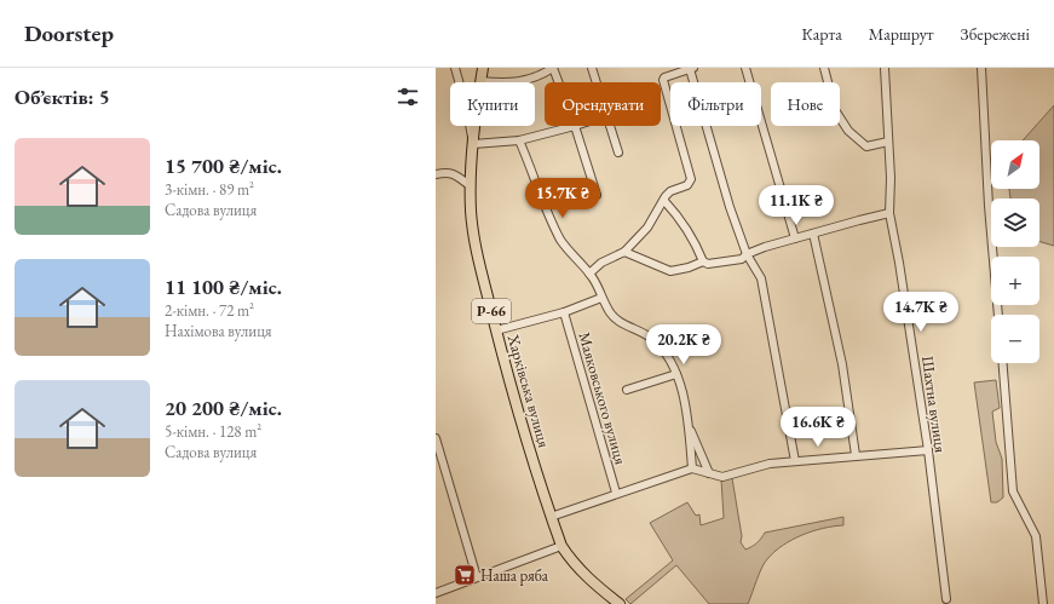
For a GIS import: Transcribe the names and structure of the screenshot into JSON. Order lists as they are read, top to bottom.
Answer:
{
  "streets": {
    "main road": ["Р-66", "Харківська вулиця"],
    "street": ["Маяковського вулиця", "Шахтна вулиця"]
  },
  "crossings": [
    ["Р-66", "Харківська вулиця"]
  ],
  "places": {
    "supermarket": ["Наша ряба"]
  },
  "north": "top right",
  "page": {
    "header": "Doorstep",
    "nav": ["Карта", "Маршрут", "Збережені"],
    "heading": "Об’єктів: 5",
    "chip": [
      "Купити",
      "Орендувати",
      "Фільтри",
      "Нове"
    ],
    "list": [
      {
        "name": "15 700 ₴/міс.",
        "note": "3-кімн. · 89 m² · Садова вулиця"
      },
      {
        "name": "11 100 ₴/міс.",
        "note": "2-кімн. · 72 m² · Нахімова вулиця"
      },
      {
        "name": "20 200 ₴/міс.",
        "note": "5-кімн. · 128 m² · Садова вулиця"
      }
    ],
    "map_buttons": ["+", "−"],
    "price": [
      "15.7K ₴",
      "11.1K ₴",
      "14.7K ₴",
      "20.2K ₴",
      "16.6K ₴"
    ]
  }
}
